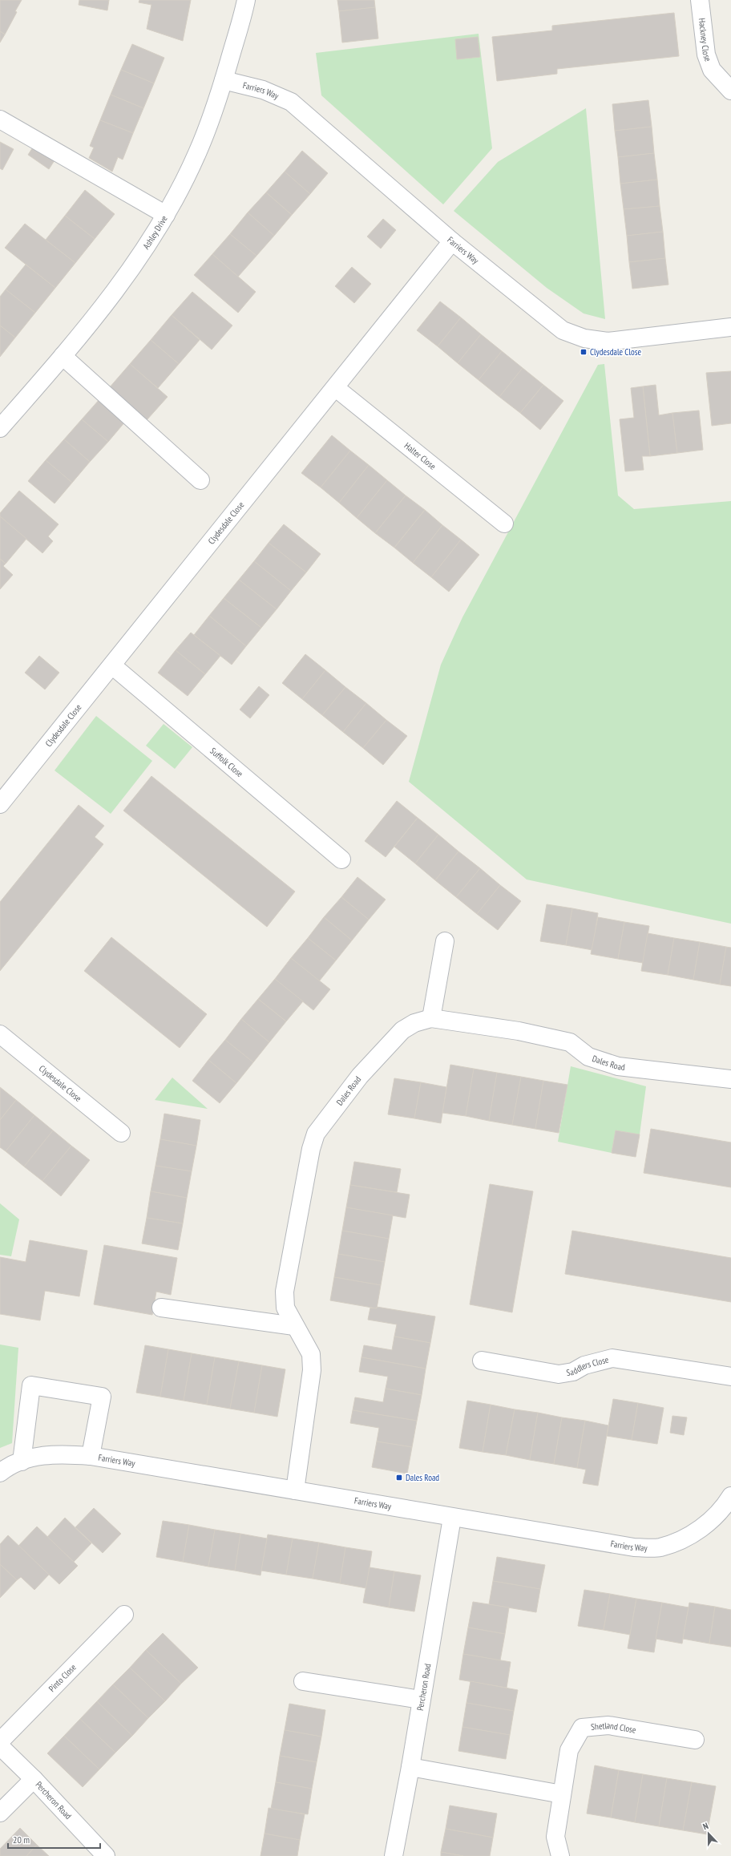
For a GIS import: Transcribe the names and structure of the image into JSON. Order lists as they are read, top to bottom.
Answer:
{
  "streets": {
    "street": [
      "Hackney Close",
      "Farriers Way",
      "Ashley Drive",
      "Halter Close",
      "Clydesdale Close",
      "Suffolk Close",
      "Dales Road",
      "Saddlers Close",
      "Pinto Close",
      "Percheron Road",
      "Shetland Close"
    ]
  },
  "crossings": [
    ["Farriers Way", "Ashley Drive"],
    ["Farriers Way", "Clydesdale Close"],
    ["Farriers Way", "Dales Road"],
    ["Farriers Way", "Percheron Road"],
    ["Halter Close", "Clydesdale Close"],
    ["Clydesdale Close", "Suffolk Close"]
  ],
  "places": {
    "transit": ["Clydesdale Close", "Dales Road"]
  },
  "scale_bar": "20 m",
  "north": "top"
}
